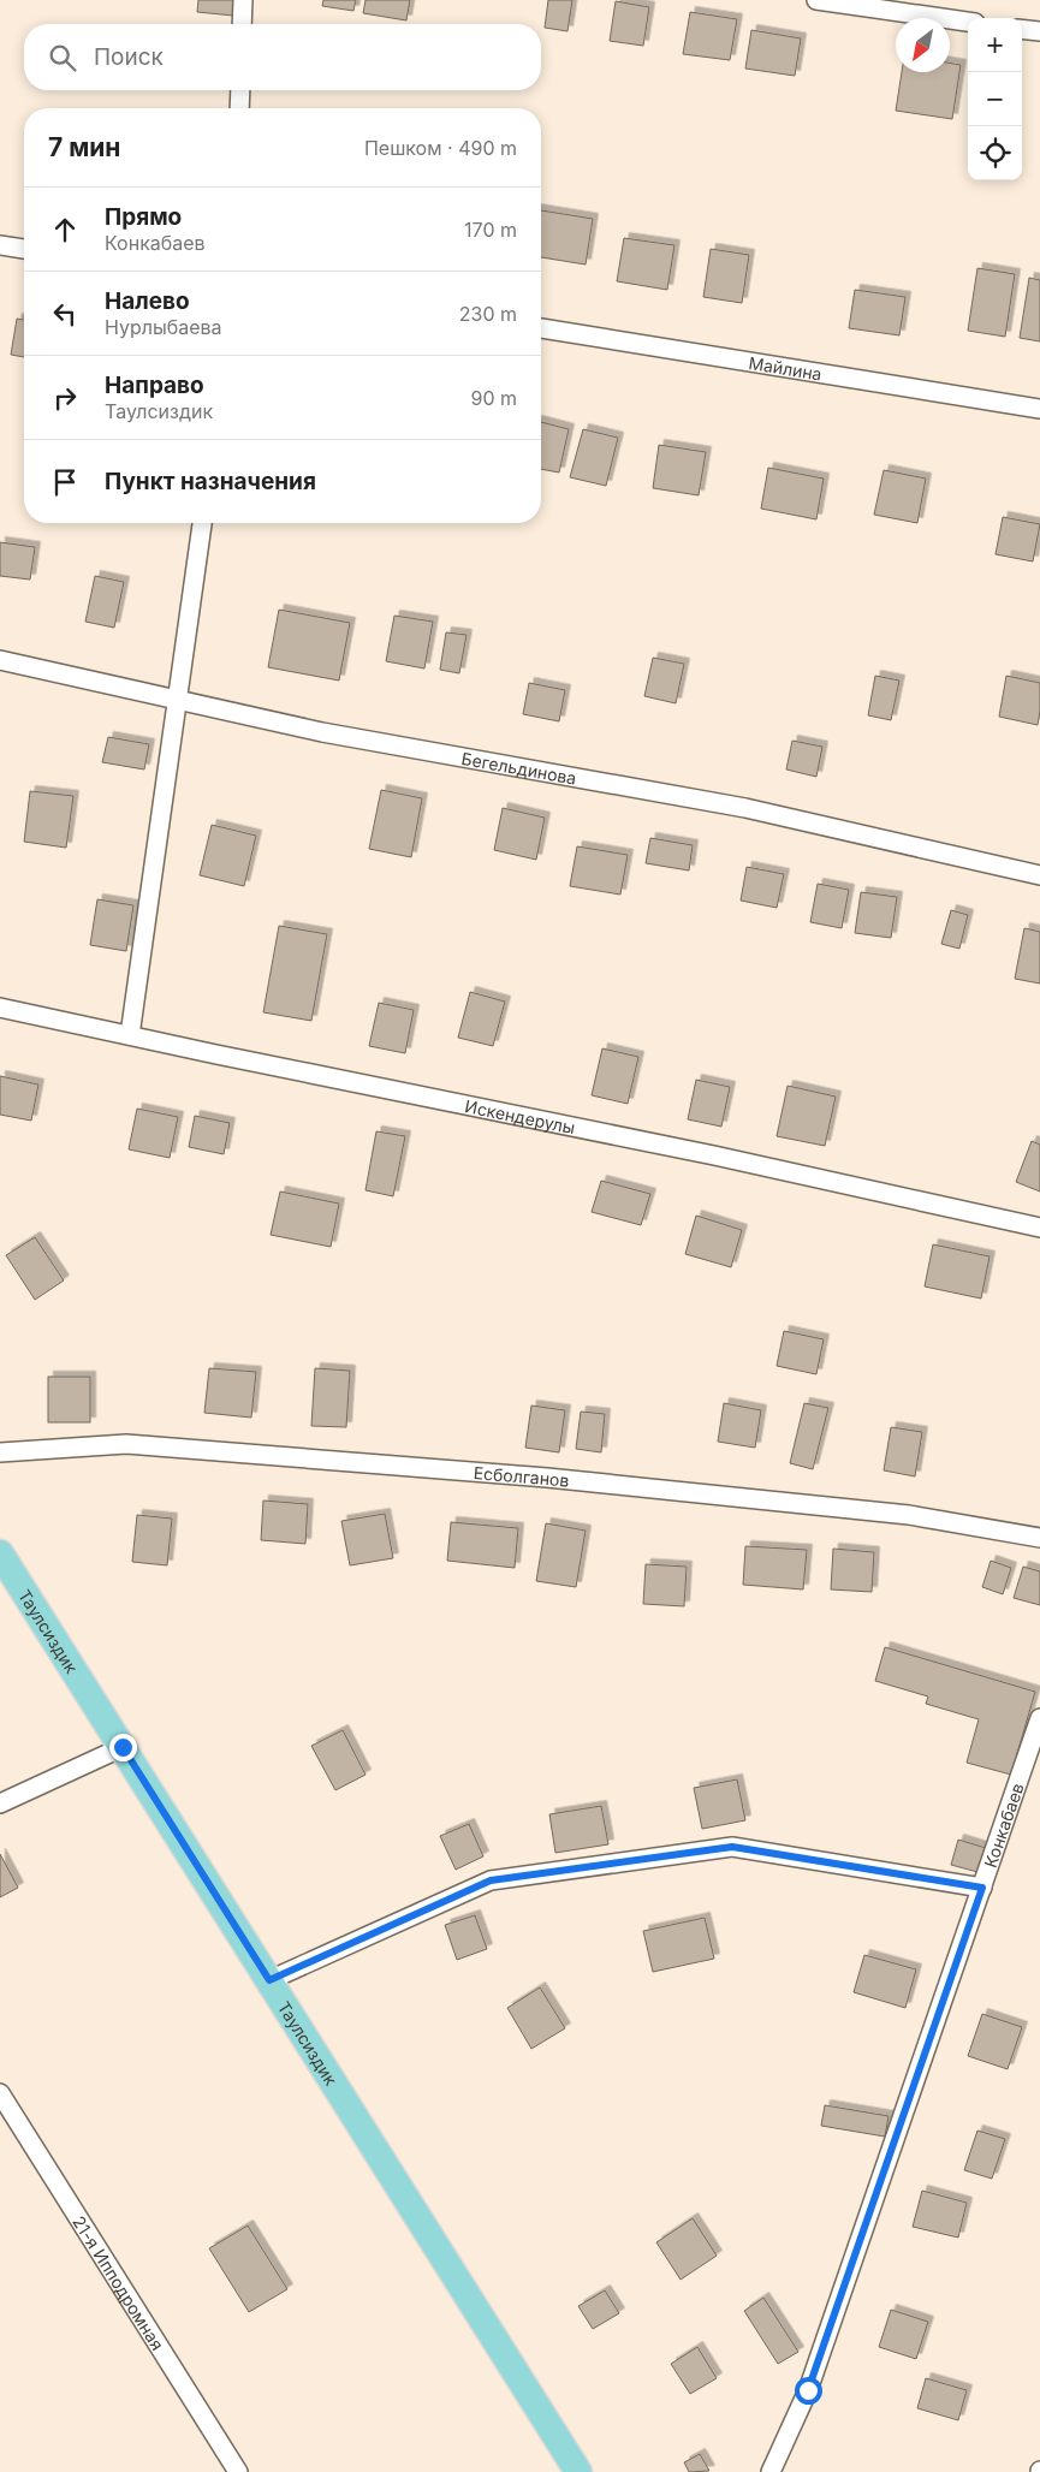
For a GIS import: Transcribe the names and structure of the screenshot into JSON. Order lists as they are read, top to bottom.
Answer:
{
  "streets": {
    "main road": ["Таулсиздик"],
    "street": [
      "Майлина",
      "Бегельдинова",
      "Искендерулы",
      "Есболганов",
      "Конкабаев",
      "21-я Ипподромная"
    ]
  },
  "north": "bottom left",
  "page": {
    "map_buttons": ["+", "−"],
    "search": "Поиск",
    "heading": ["7 мин", "Пешком · 490 m"],
    "list": [
      ["Прямо", "Конкабаев", "170 m"],
      ["Налево", "Нурлыбаева", "230 m"],
      ["Направо", "Таулсиздик", "90 m"],
      "Пункт назначения"
    ]
  }
}
